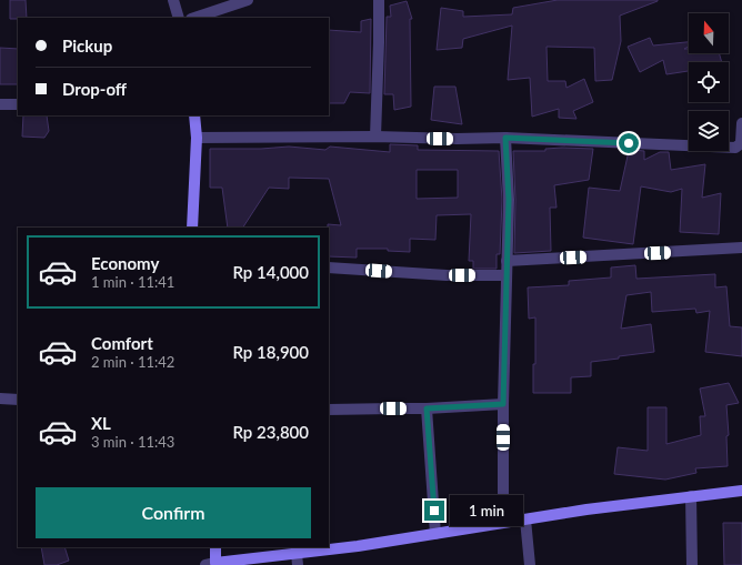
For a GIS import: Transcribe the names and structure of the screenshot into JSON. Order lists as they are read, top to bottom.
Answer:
{
  "north": "top",
  "page": {
    "banner": ["Pickup", "Drop-off"],
    "list": [
      {
        "name": "Economy",
        "note": "1 min · 11:41",
        "value": "Rp 14,000"
      },
      {
        "name": "Comfort",
        "note": "2 min · 11:42",
        "value": "Rp 18,900"
      },
      {
        "name": "XL",
        "note": "3 min · 11:43",
        "value": "Rp 23,800"
      }
    ],
    "buttons": "Confirm",
    "bubble": "1 min"
  }
}
